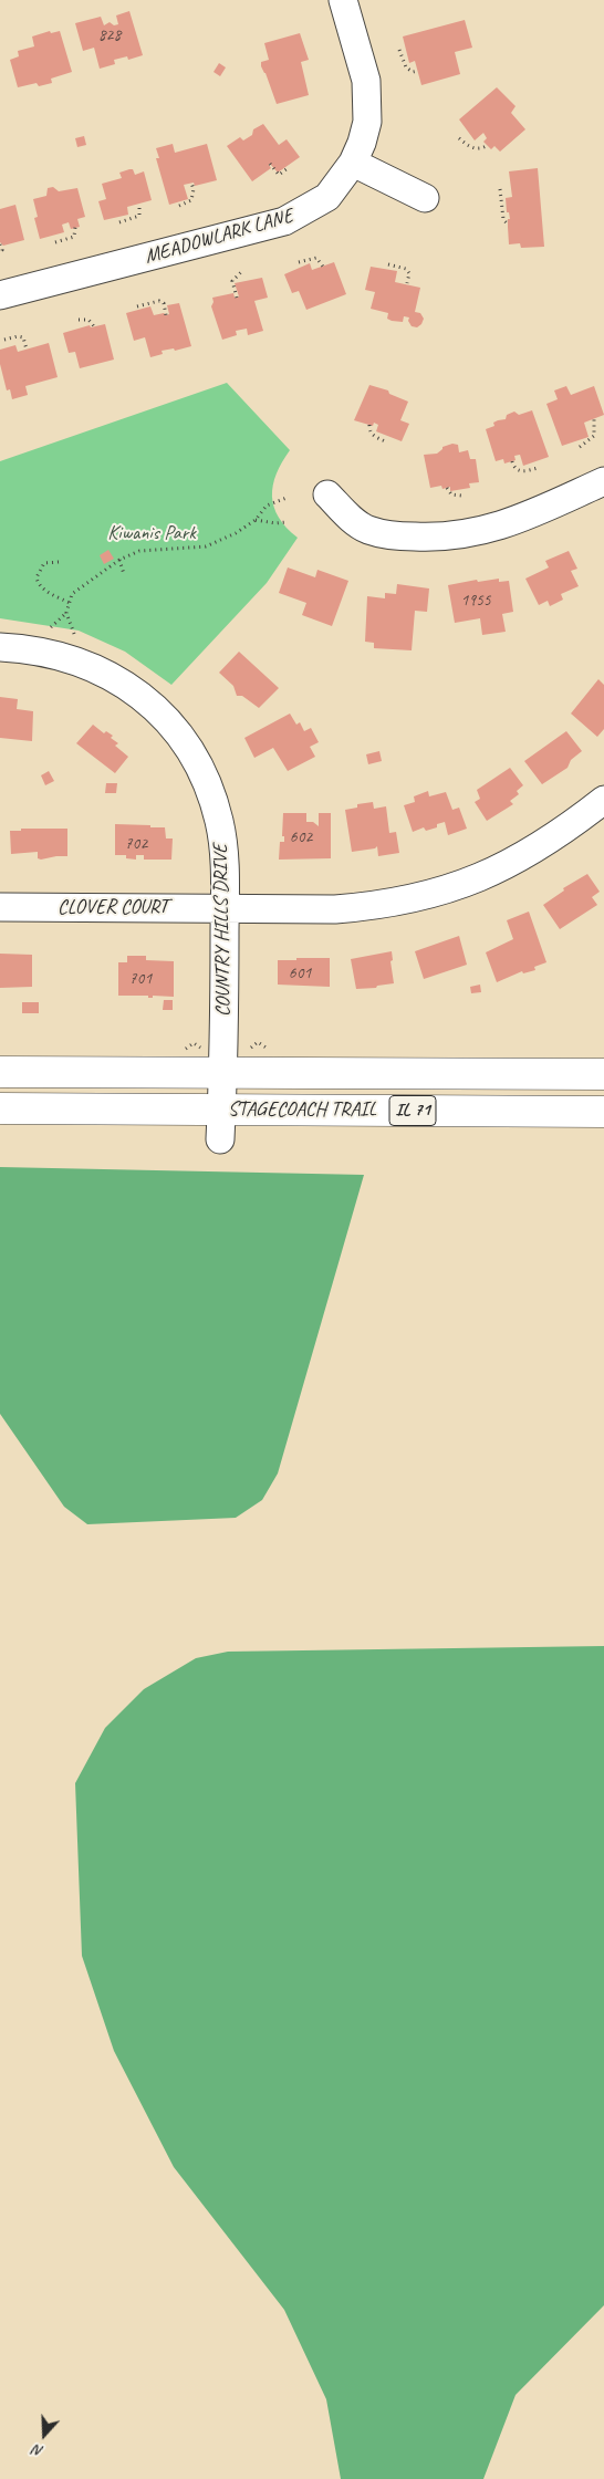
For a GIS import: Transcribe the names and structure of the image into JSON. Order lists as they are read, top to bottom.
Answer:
{
  "streets": {
    "main road": ["STAGECOACH TRAIL", "IL 71"],
    "street": ["MEADOWLARK LANE", "CLOVER COURT", "COUNTRY HILLS DRIVE"]
  },
  "crossings": [
    ["CLOVER COURT", "COUNTRY HILLS DRIVE"],
    ["COUNTRY HILLS DRIVE", "STAGECOACH TRAIL"]
  ],
  "parks": ["Kiwanis Park"],
  "house_numbers": [
    "828",
    "1955",
    "602",
    "702",
    "601",
    "701"
  ],
  "north": "bottom"
}
